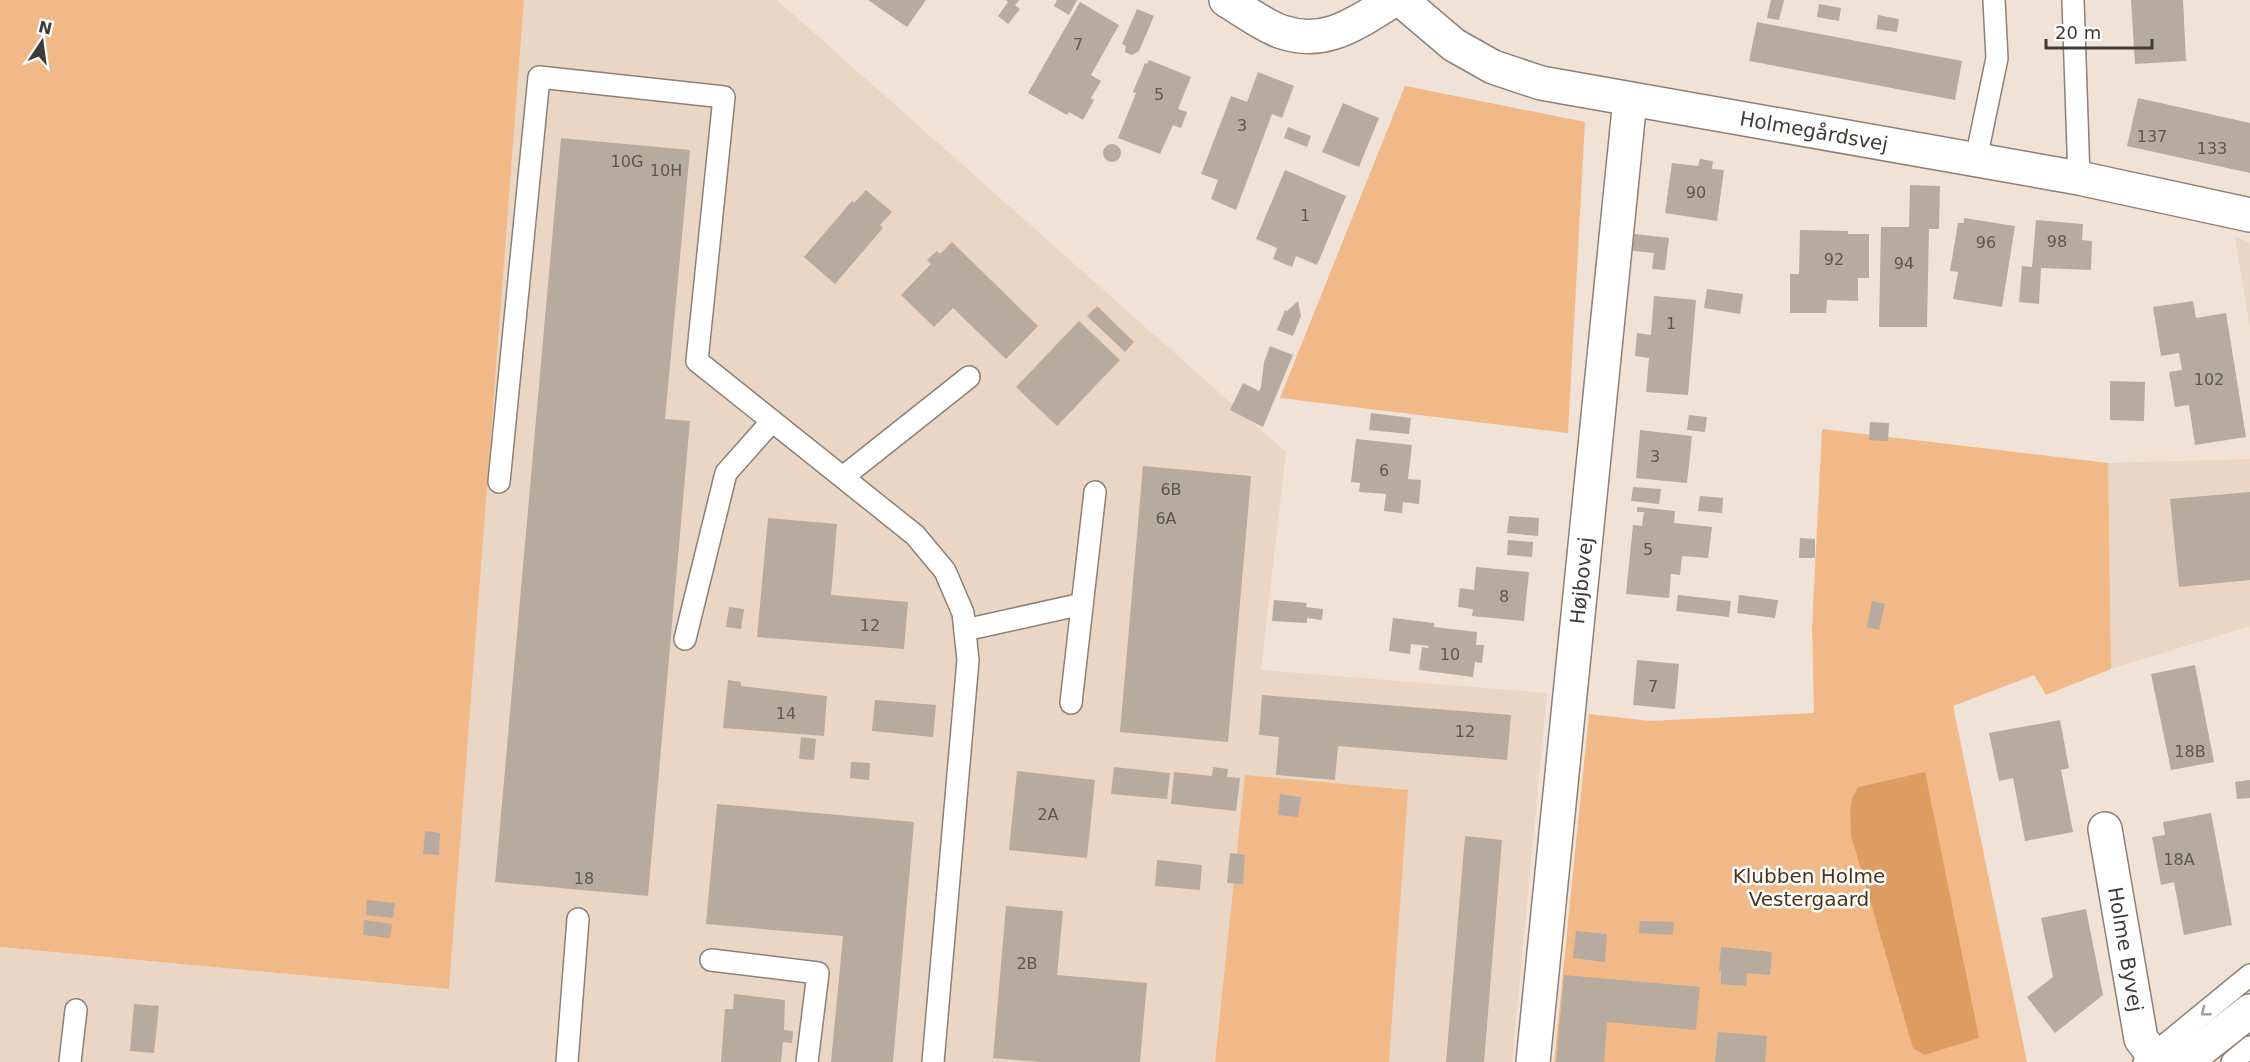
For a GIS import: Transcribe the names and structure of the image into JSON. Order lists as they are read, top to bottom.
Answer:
{
  "streets": {
    "street": ["Holmegårdsvej", "Højbovej", "Holme Byvej"]
  },
  "crossings": [
    ["Holmegårdsvej", "Højbovej"]
  ],
  "parks": ["Klubben Holme Vestergaard"],
  "house_numbers": [
    "7",
    "5",
    "3",
    "137",
    "133",
    "10G",
    "10H",
    "90",
    "1",
    "98",
    "96",
    "92",
    "94",
    "1",
    "102",
    "3",
    "6",
    "6B",
    "6A",
    "5",
    "8",
    "12",
    "10",
    "7",
    "14",
    "12",
    "18B",
    "2A",
    "18A",
    "18",
    "2B"
  ],
  "scale_bar": "20 m",
  "north": "top"
}
